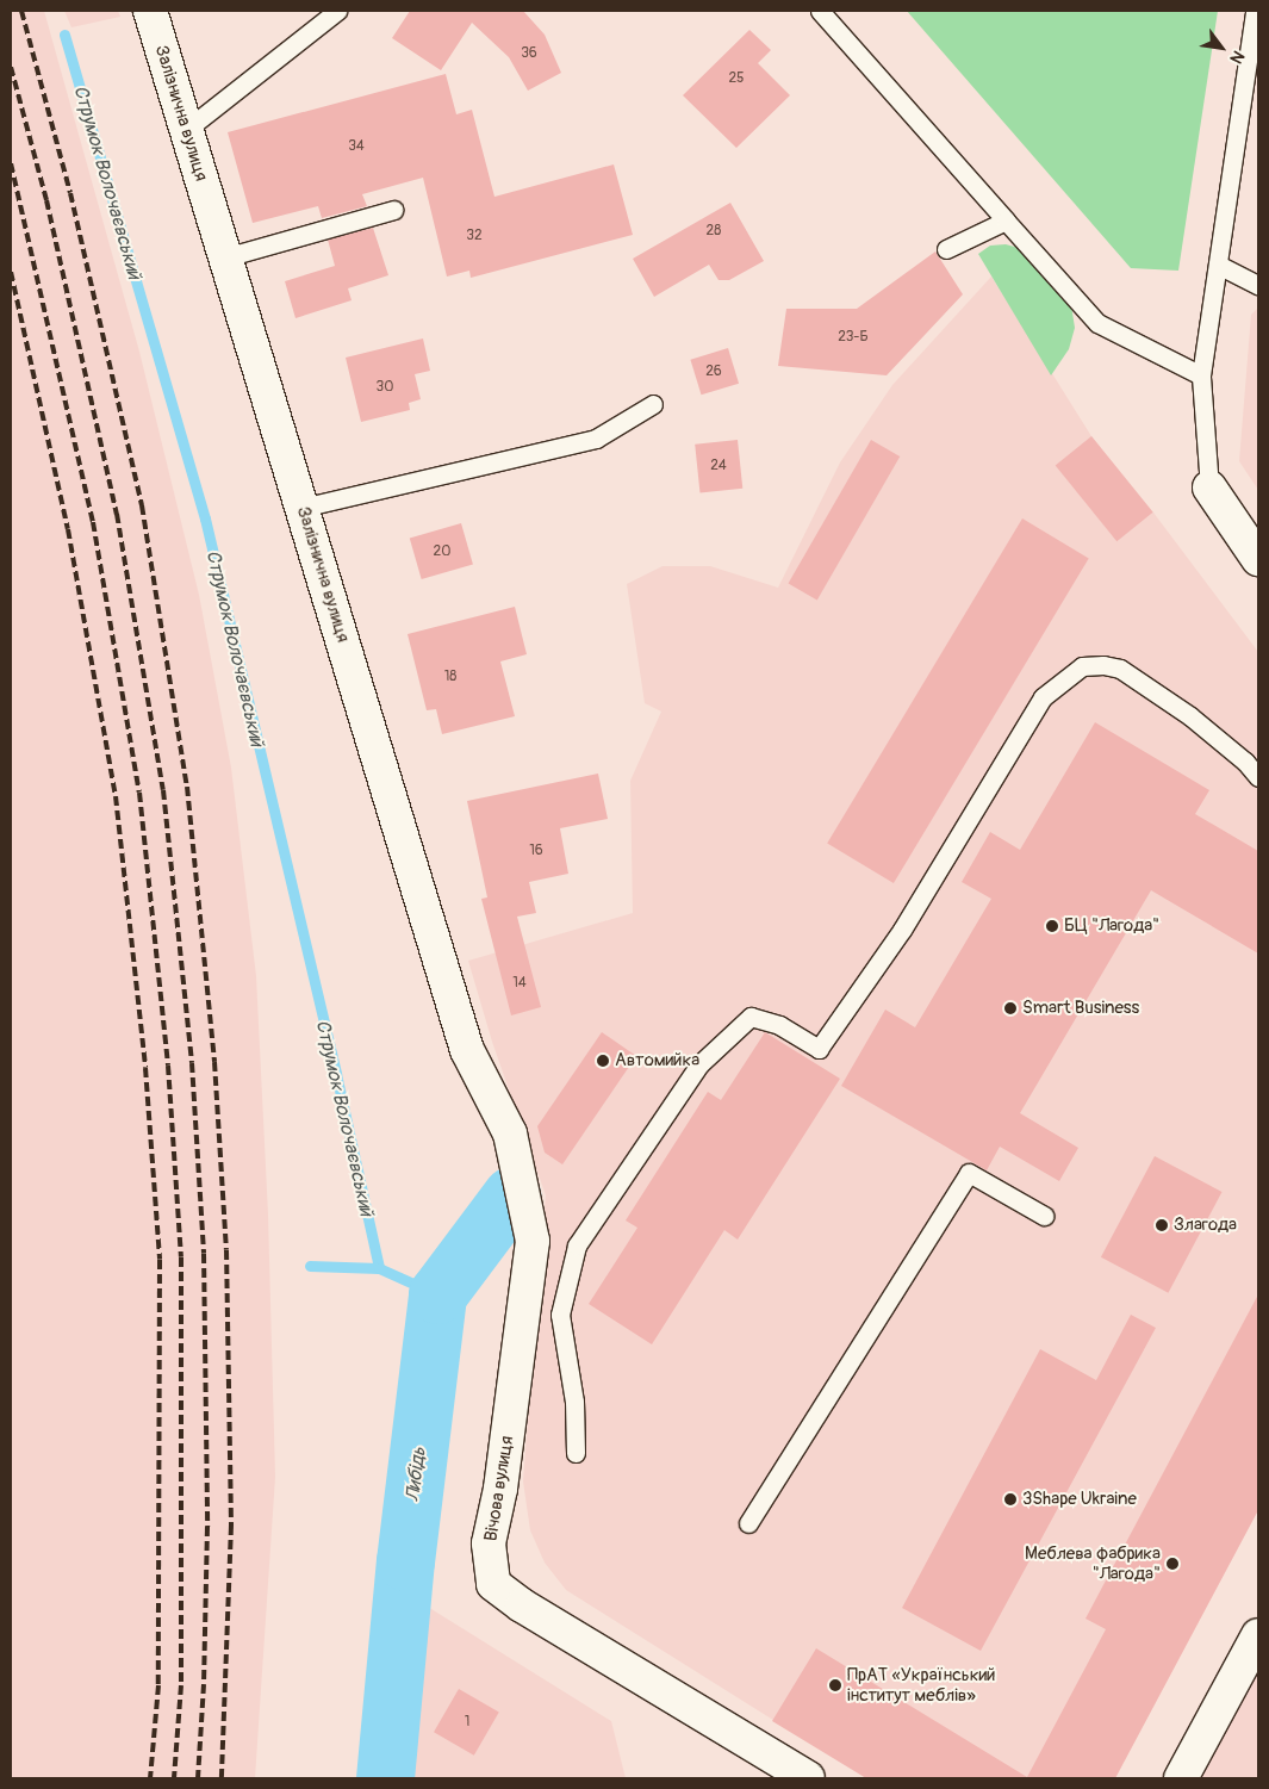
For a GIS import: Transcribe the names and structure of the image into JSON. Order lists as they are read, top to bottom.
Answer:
{
  "streets": {
    "street": ["Залізнична вулиця", "Вічова вулиця"]
  },
  "crossings": [
    ["Залізнична вулиця", "Вічова вулиця"]
  ],
  "water": ["Струмок Волочаєвський", "Либідь"],
  "places": [
    "БЦ \"Лагода\"",
    "Smart Business",
    "Автомийка",
    "Злагода",
    "3Shape Ukraine",
    "Меблева фабрика \"Лагода\"",
    "ПрАТ «Український інститут меблів»"
  ],
  "house_numbers": [
    "36",
    "25",
    "34",
    "28",
    "32",
    "23-Б",
    "26",
    "30",
    "24",
    "20",
    "18",
    "16",
    "14",
    "1"
  ],
  "north": "bottom right"
}
